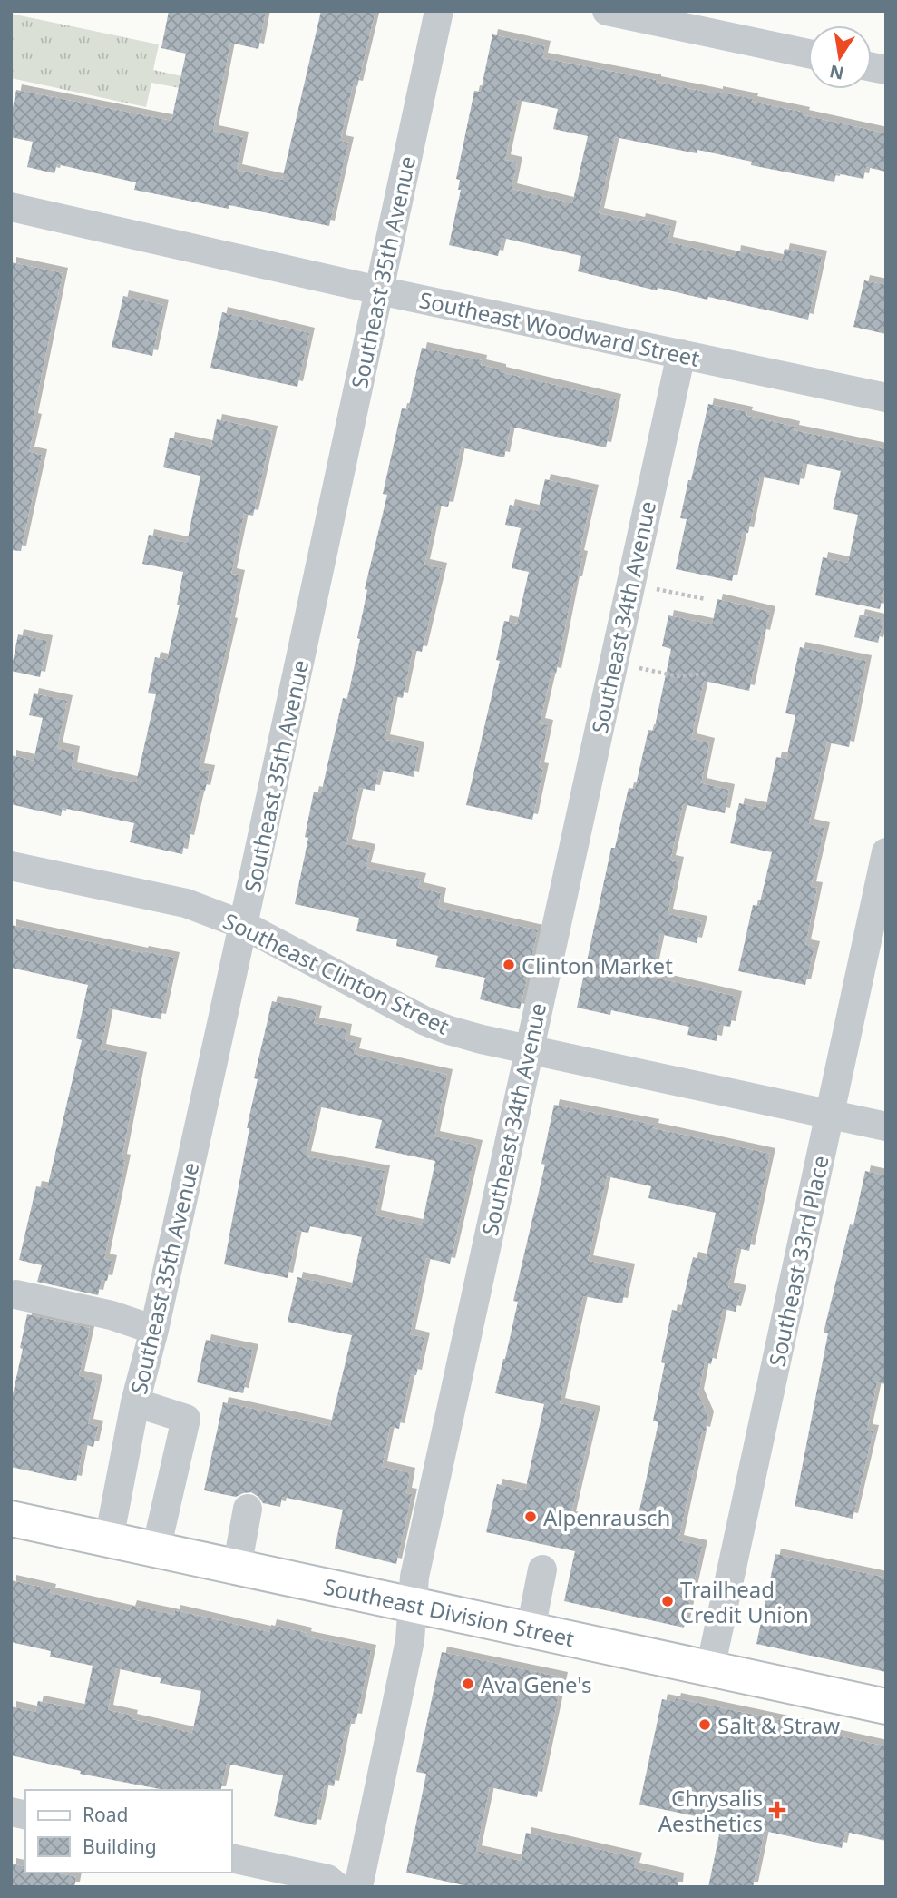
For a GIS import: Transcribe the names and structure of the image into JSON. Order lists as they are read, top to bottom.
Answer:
{
  "streets": {
    "main road": ["Southeast Division Street"],
    "street": [
      "Southeast 35th Avenue",
      "Southeast Woodward Street",
      "Southeast 34th Avenue",
      "Southeast Clinton Street",
      "Southeast 33rd Place"
    ]
  },
  "crossings": [
    ["Southeast 35th Avenue", "Southeast Woodward Street"],
    ["Southeast 35th Avenue", "Southeast Clinton Street"],
    ["Southeast 35th Avenue", "Southeast Division Street"],
    ["Southeast Woodward Street", "Southeast 34th Avenue"],
    ["Southeast 34th Avenue", "Southeast Clinton Street"],
    ["Southeast 34th Avenue", "Southeast Division Street"],
    ["Southeast Clinton Street", "Southeast 33rd Place"],
    ["Southeast 33rd Place", "Southeast Division Street"]
  ],
  "places": {
    "other": [
      "Clinton Market",
      "Alpenrausch",
      "Trailhead Credit Union",
      "Ava Gene's",
      "Salt & Straw"
    ],
    "health": ["Chrysalis Aesthetics"]
  },
  "legend": ["Road", "Building"],
  "north": "bottom"
}
